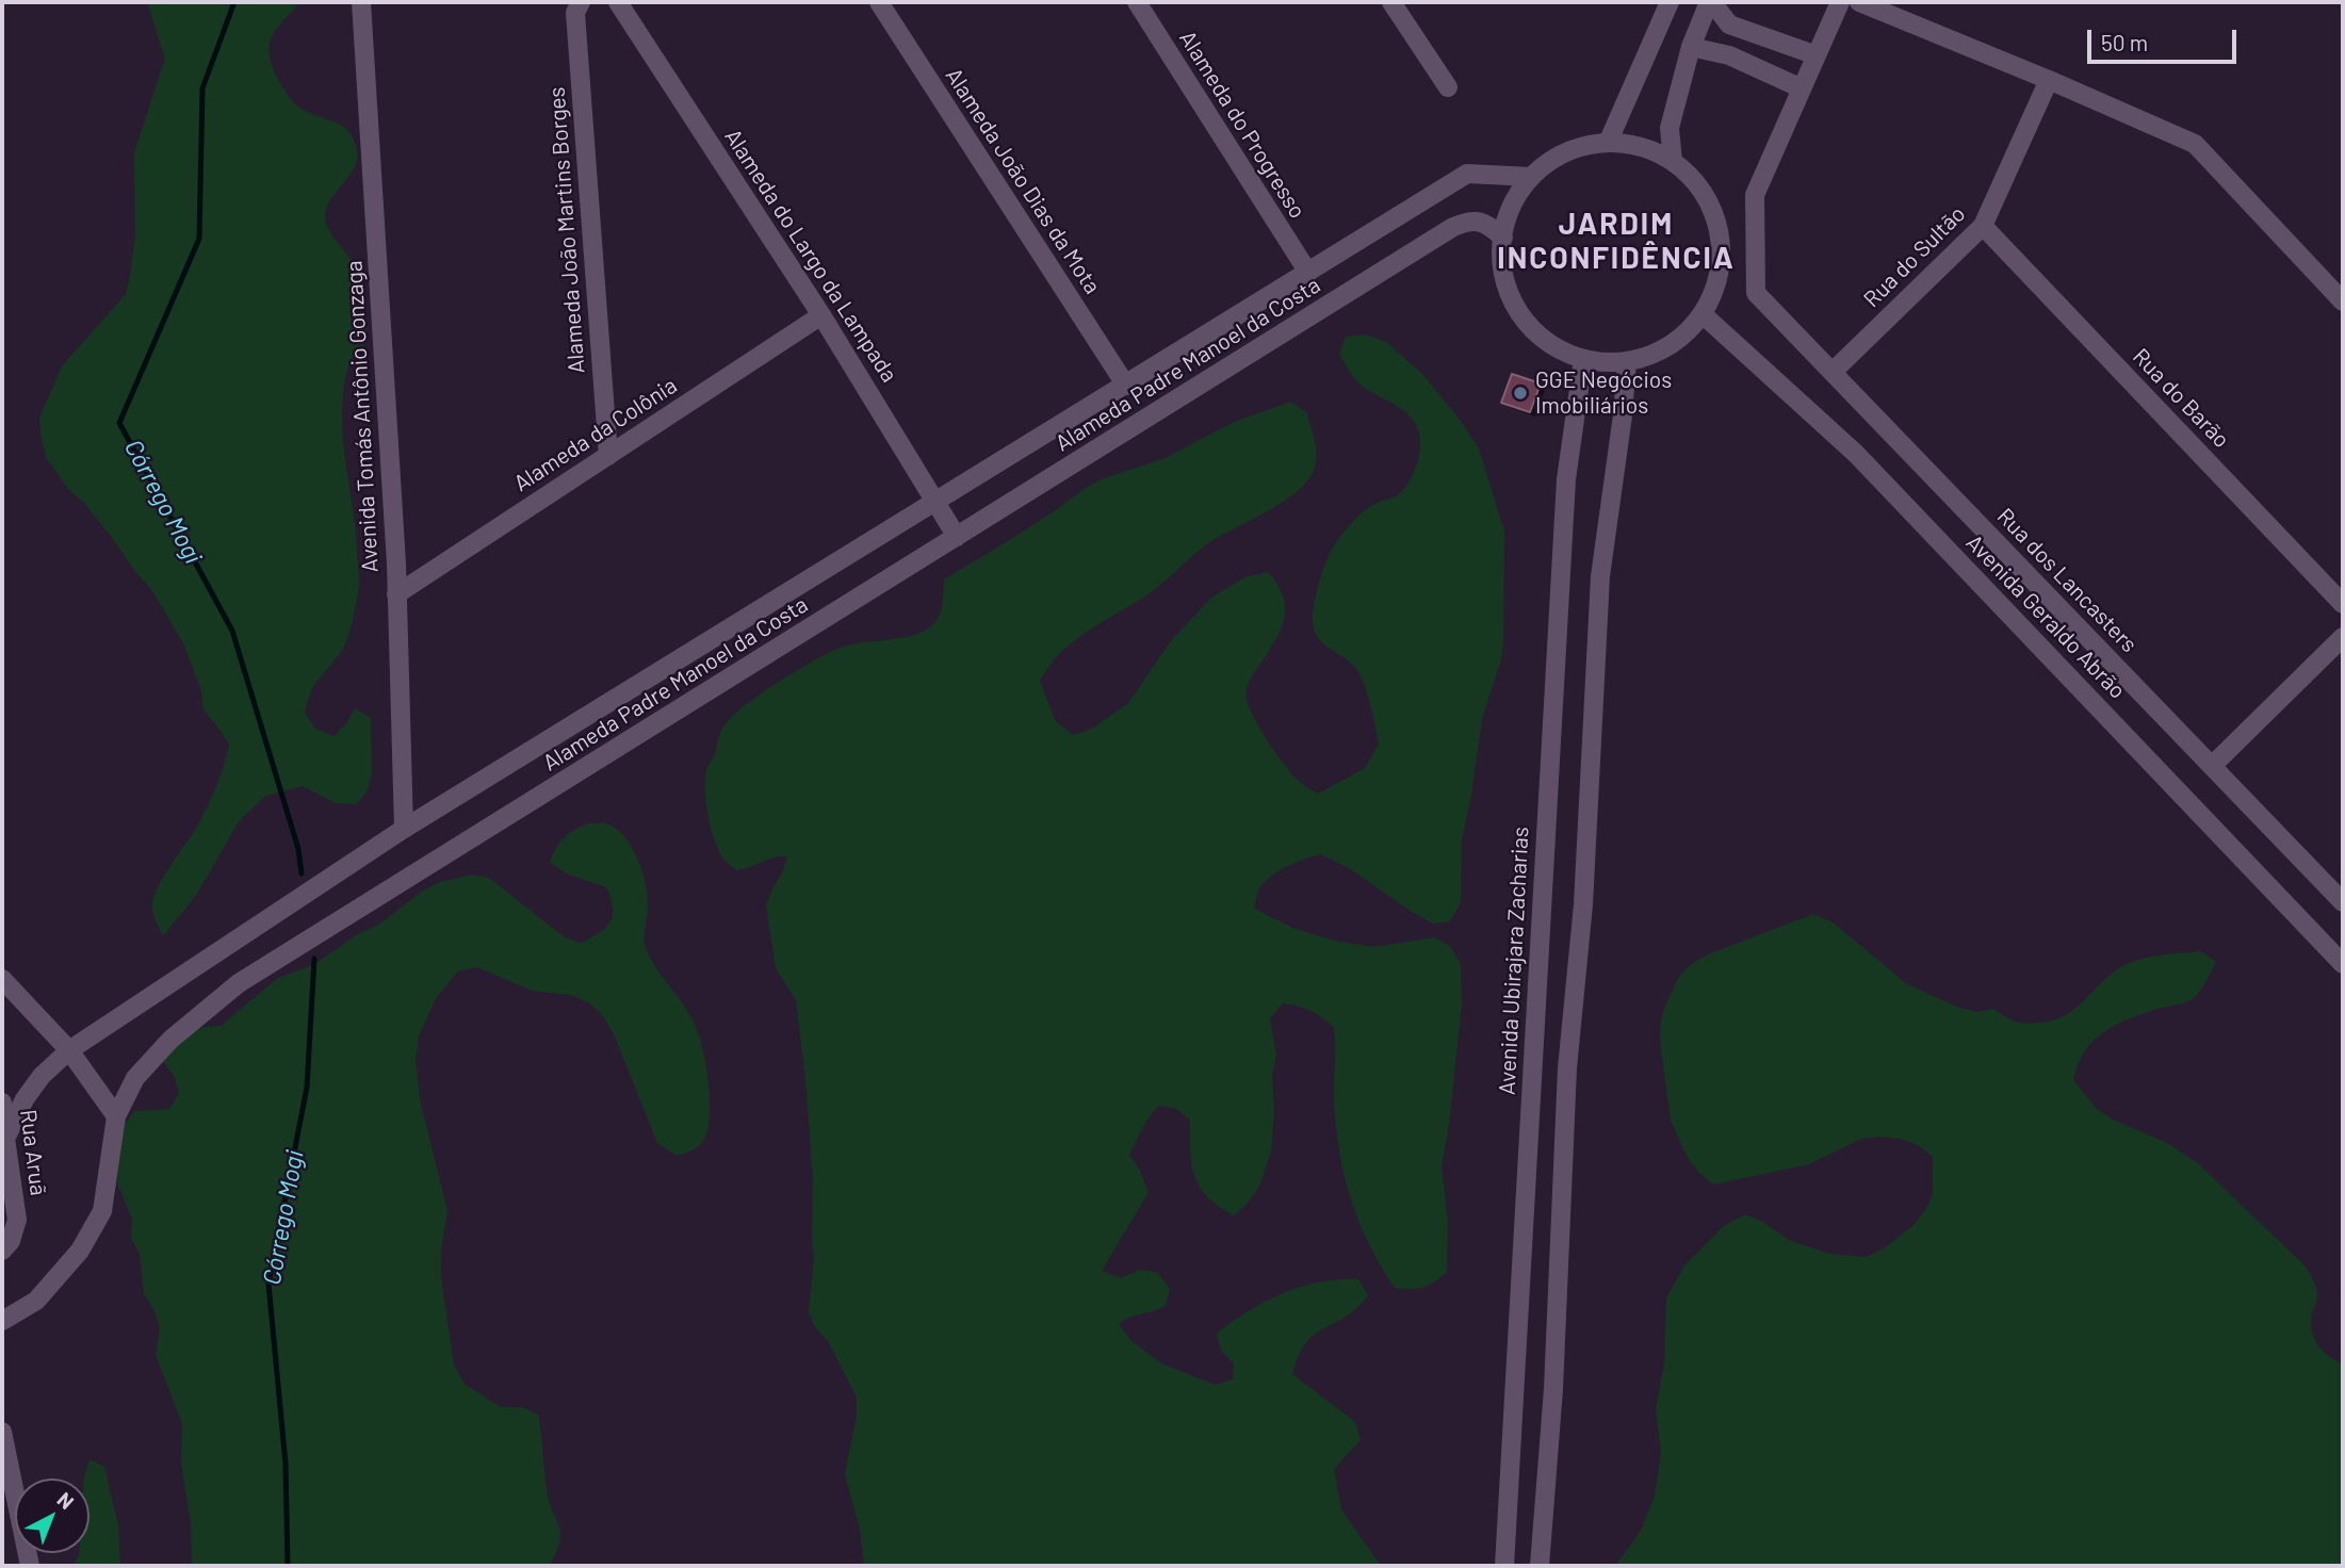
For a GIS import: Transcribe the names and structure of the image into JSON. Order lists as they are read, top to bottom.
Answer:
{
  "streets": {
    "main road": [
      "Alameda do Progresso",
      "Alameda João Dias da Mota",
      "Alameda João Martins Borges",
      "Alameda do Largo da Lampada",
      "Rua do Sultão",
      "Alameda Padre Manoel da Costa",
      "Rua do Barão",
      "Avenida Tomás Antônio Gonzaga",
      "Alameda da Colônia",
      "Rua dos Lancasters",
      "Avenida Geraldo Abrão",
      "Avenida Ubirajara Zacharias",
      "Rua Aruã"
    ]
  },
  "crossings": [
    ["Alameda do Progresso", "Alameda Padre Manoel da Costa"],
    ["Alameda João Dias da Mota", "Alameda Padre Manoel da Costa"],
    ["Alameda João Martins Borges", "Alameda da Colônia"],
    ["Alameda do Largo da Lampada", "Alameda Padre Manoel da Costa"],
    ["Alameda do Largo da Lampada", "Alameda da Colônia"],
    ["Rua do Sultão", "Rua do Barão"],
    ["Rua do Sultão", "Rua dos Lancasters"],
    ["Alameda Padre Manoel da Costa", "Avenida Tomás Antônio Gonzaga"],
    ["Alameda Padre Manoel da Costa", "Avenida Geraldo Abrão"],
    ["Alameda Padre Manoel da Costa", "Avenida Ubirajara Zacharias"],
    ["Alameda Padre Manoel da Costa", "Rua Aruã"],
    ["Avenida Tomás Antônio Gonzaga", "Alameda da Colônia"],
    ["Avenida Geraldo Abrão", "Avenida Ubirajara Zacharias"]
  ],
  "districts": ["JARDIM INCONFIDÊNCIA"],
  "water": ["Córrego Mogi"],
  "places": ["GGE Negócios Imobiliários"],
  "scale_bar": "50 m",
  "north": "top right"
}
